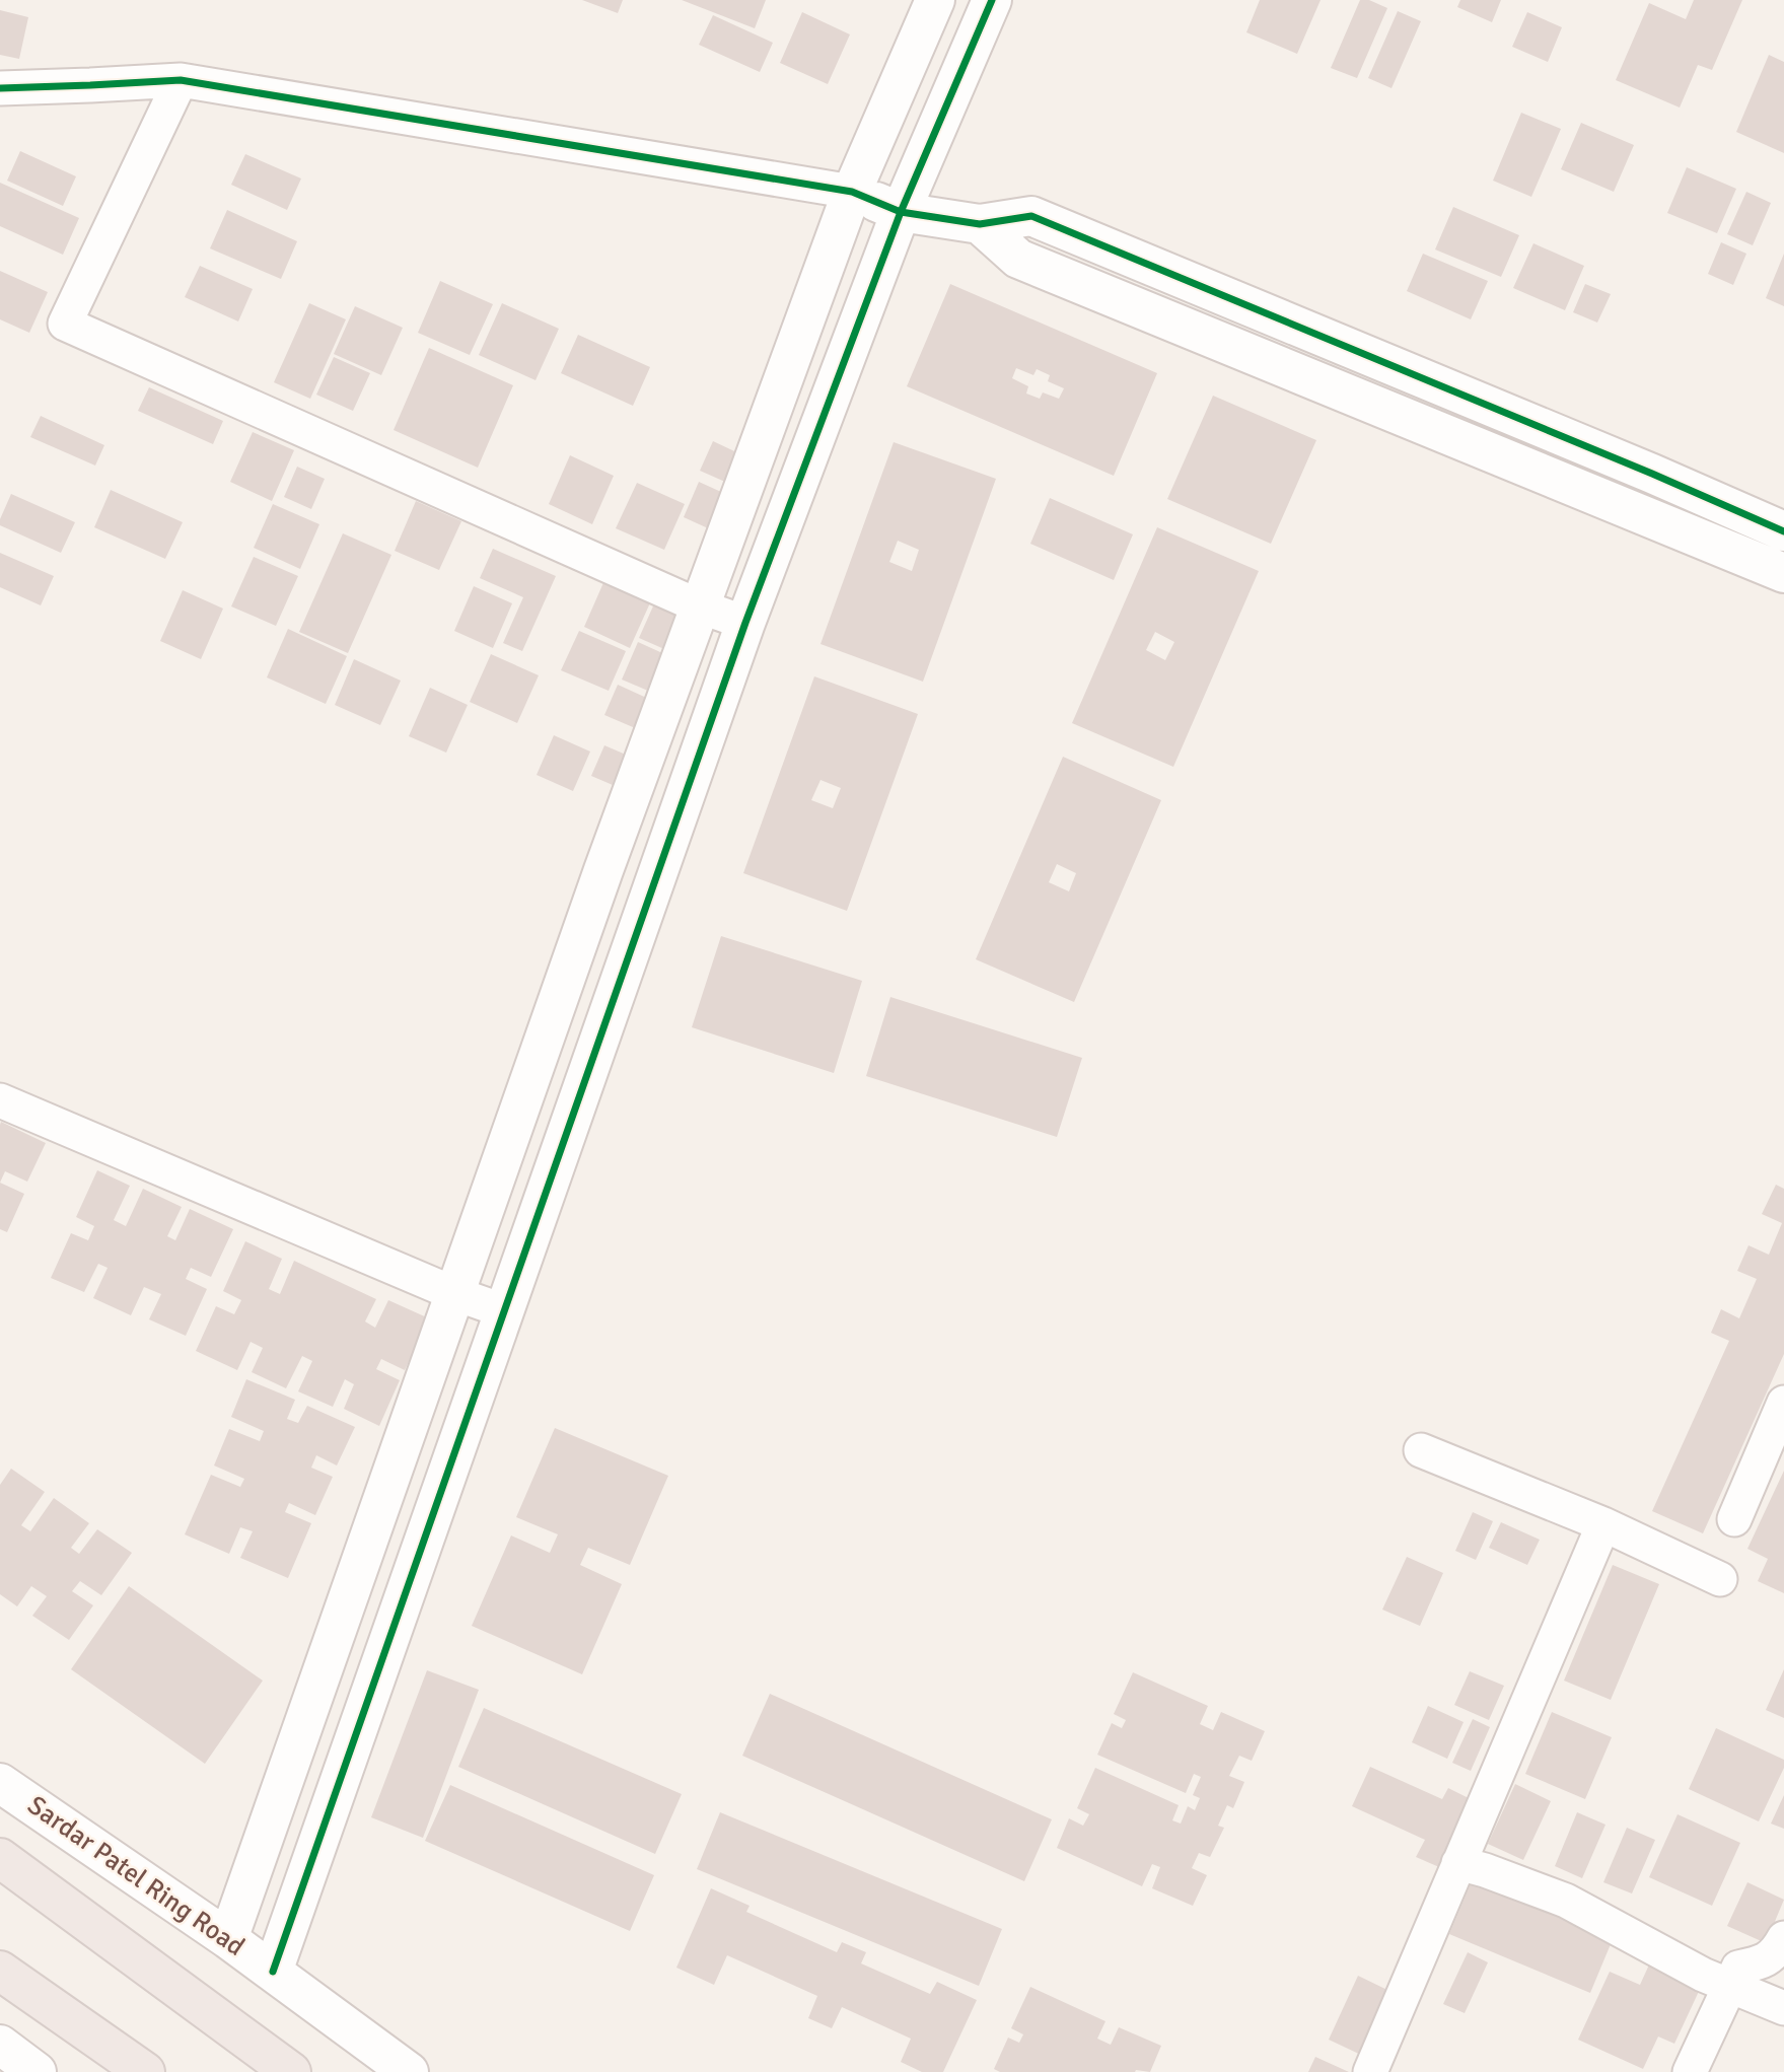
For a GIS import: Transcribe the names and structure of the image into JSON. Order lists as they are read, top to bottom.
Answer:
{
  "streets": {
    "street": ["Sardar Patel Ring Road"]
  }
}
